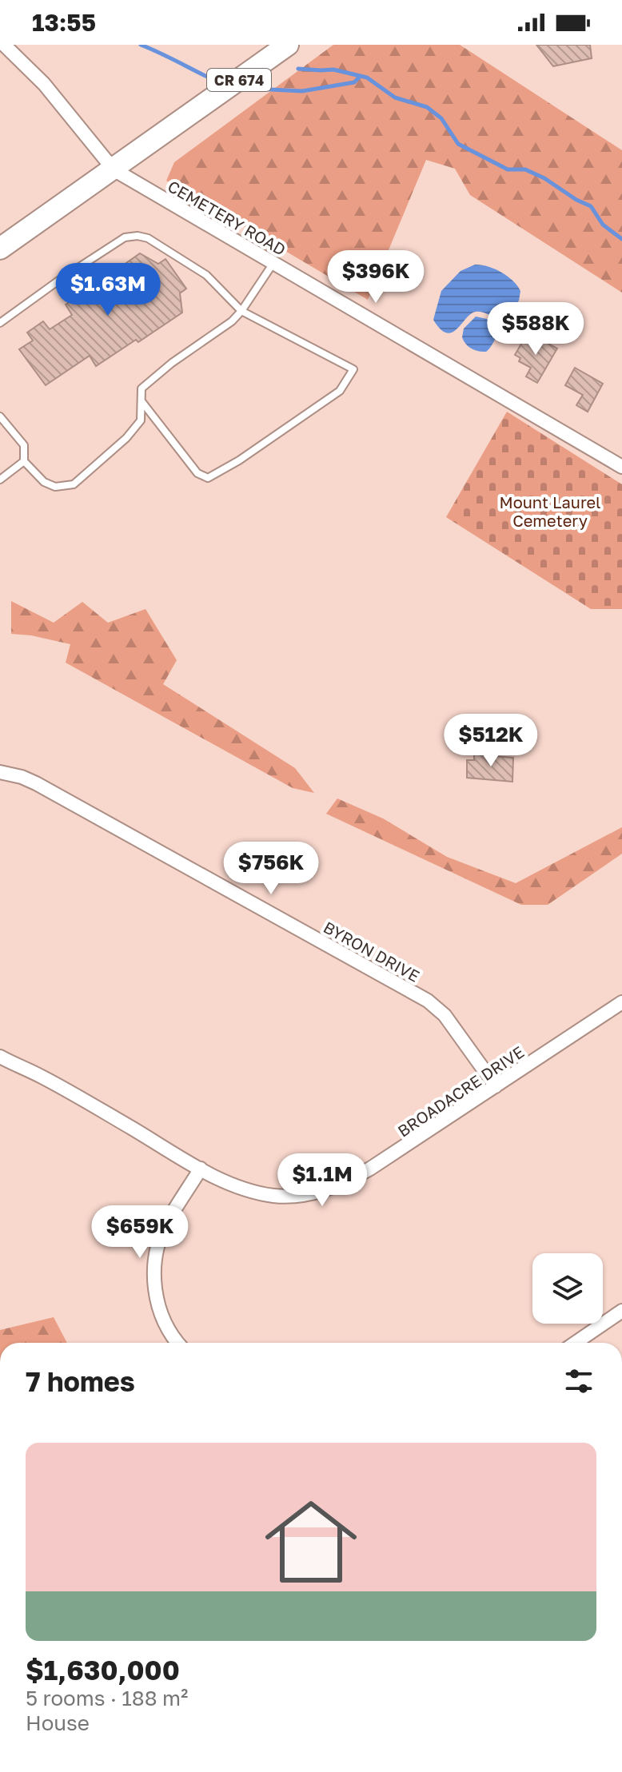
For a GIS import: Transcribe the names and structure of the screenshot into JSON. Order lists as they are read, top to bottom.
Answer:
{
  "streets": {
    "main road": ["CR 674"],
    "street": ["CEMETERY ROAD", "BYRON DRIVE", "BROADACRE DRIVE"]
  },
  "crossings": [
    ["CR 674", "CEMETERY ROAD"],
    ["BYRON DRIVE", "BROADACRE DRIVE"]
  ],
  "parks": ["Mount Laurel Cemetery"],
  "page": {
    "status": "13:55",
    "price": [
      "$396K",
      "$1.63M",
      "$588K",
      "$512K",
      "$756K",
      "$1.1M",
      "$659K"
    ],
    "heading": "7 homes",
    "list": [
      {
        "name": "$1,630,000",
        "note": "5 rooms · 188 m² · House"
      }
    ]
  }
}
